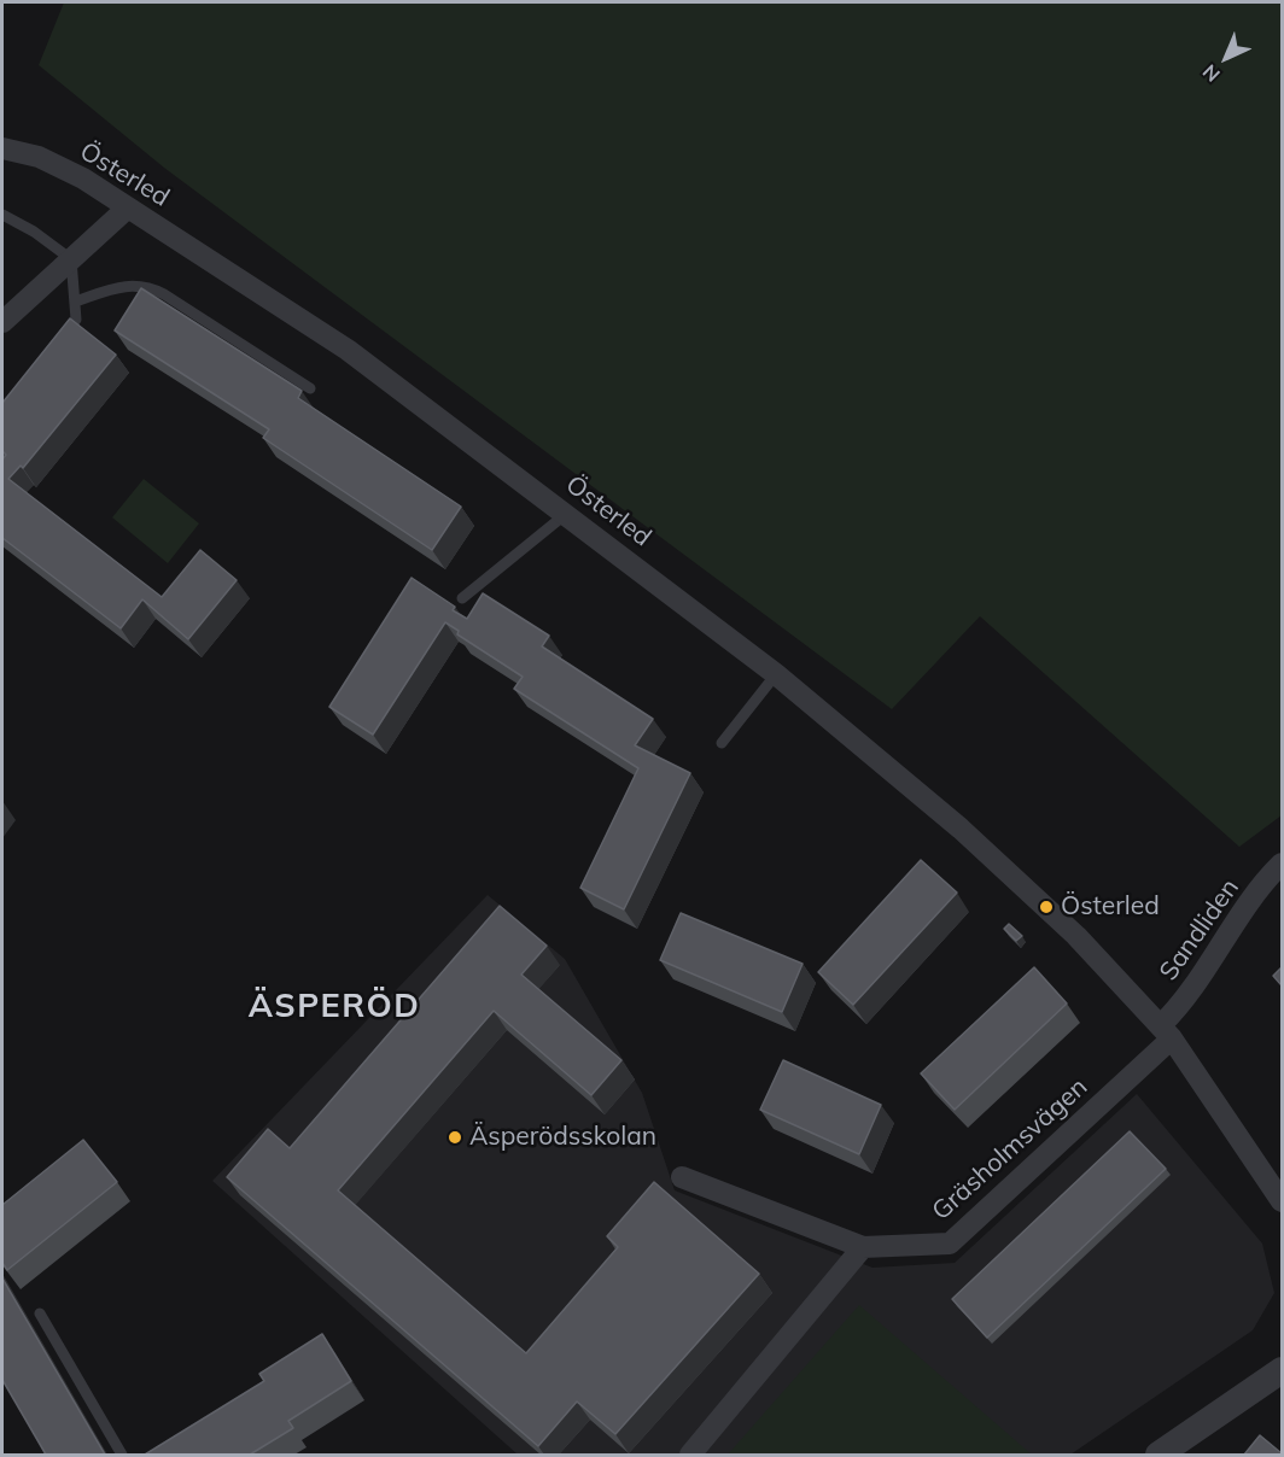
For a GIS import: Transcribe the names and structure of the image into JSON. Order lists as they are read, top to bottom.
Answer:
{
  "streets": {
    "street": ["Österled", "Sandliden", "Gräsholmsvägen"]
  },
  "crossings": [
    ["Österled", "Sandliden"],
    ["Österled", "Gräsholmsvägen"],
    ["Sandliden", "Gräsholmsvägen"]
  ],
  "districts": ["ÄSPERÖD"],
  "places": ["Österled", "Äsperödsskolan"],
  "north": "bottom left"
}
